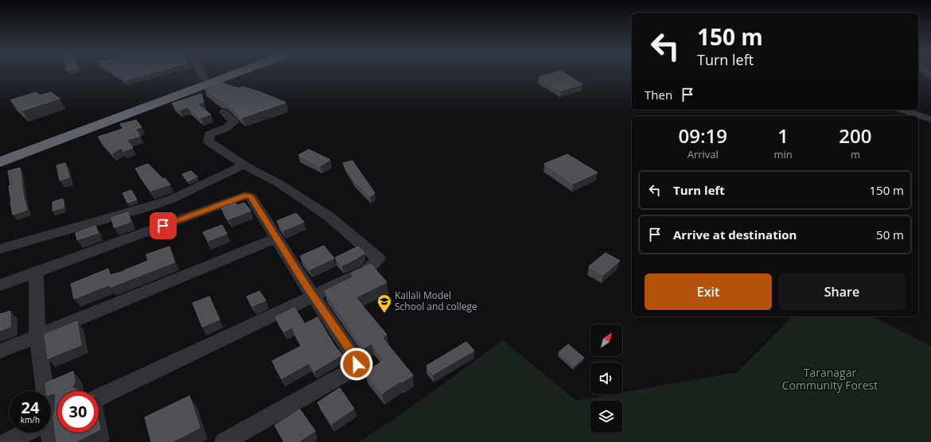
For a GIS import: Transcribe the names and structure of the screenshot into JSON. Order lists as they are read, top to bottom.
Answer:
{
  "parks": ["Taranagar Community Forest"],
  "places": {
    "school or university": ["Kailali Model School and college"]
  },
  "north": "top right",
  "page": {
    "turn": ["150 m", "Turn left"],
    "then": "Then",
    "eta": [
      "09:19",
      "Arrival",
      "1",
      "min",
      "200",
      "m"
    ],
    "list": [
      {
        "name": "Turn left",
        "value": "150 m"
      },
      {
        "name": "Arrive at destination",
        "value": "50 m"
      }
    ],
    "buttons": ["Exit", "Share"],
    "speed": "24 km/h",
    "limit": "30"
  }
}
